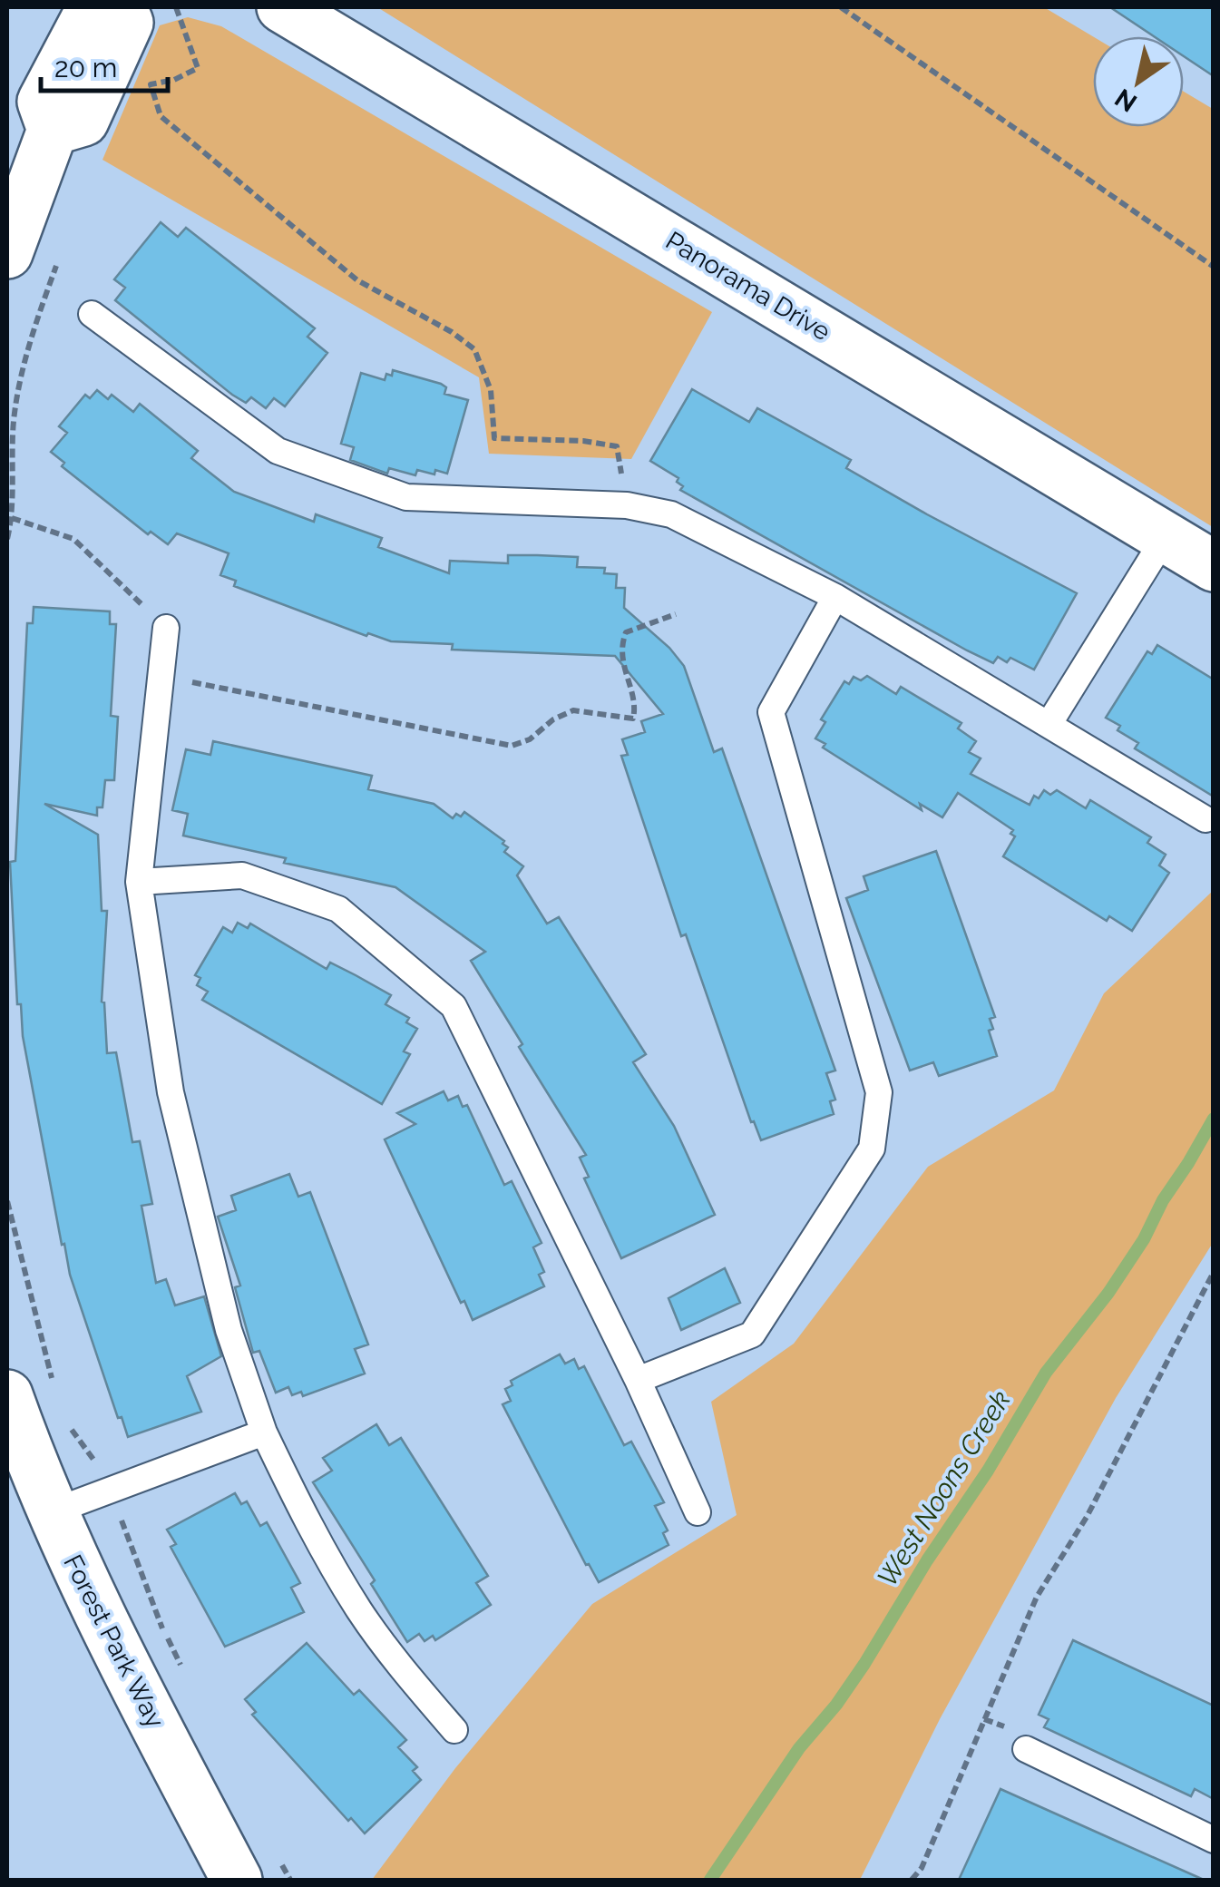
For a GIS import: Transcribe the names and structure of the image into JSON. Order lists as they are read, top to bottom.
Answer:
{
  "streets": {
    "street": ["Panorama Drive", "Forest Park Way"]
  },
  "water": ["West Noons Creek"],
  "scale_bar": "20 m",
  "north": "bottom left"
}
